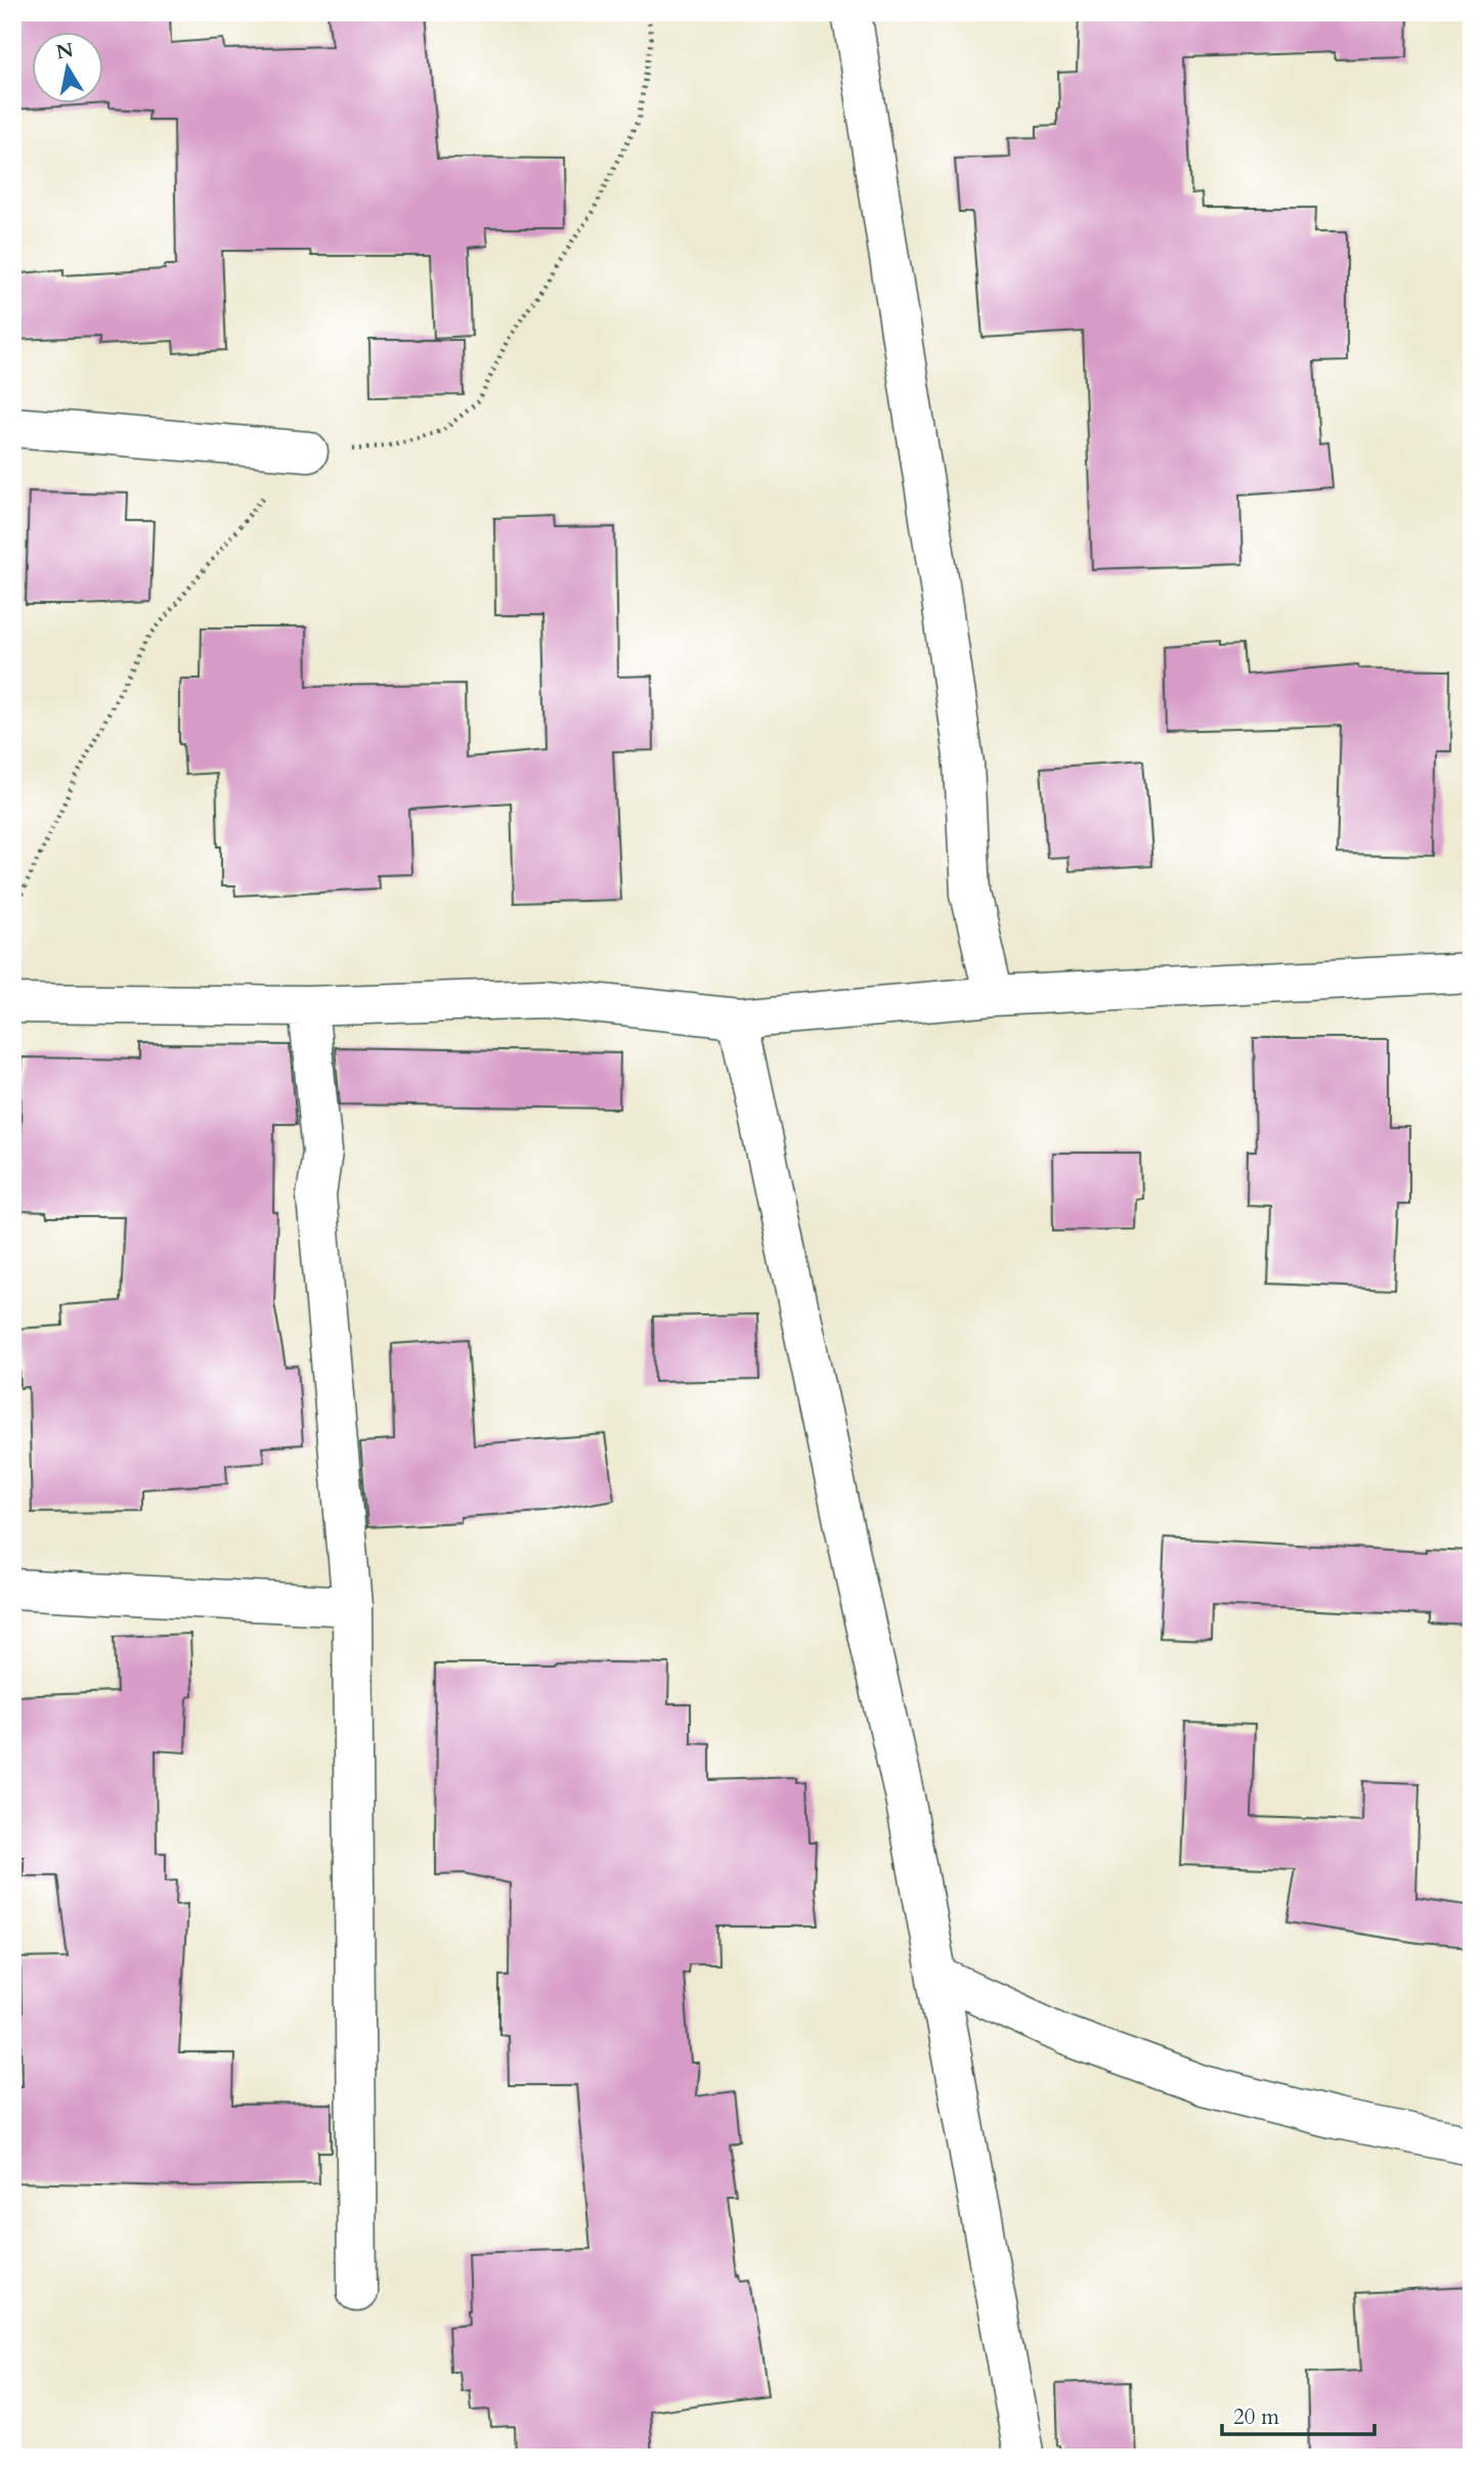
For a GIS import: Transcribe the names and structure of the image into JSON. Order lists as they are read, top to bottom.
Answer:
{
  "scale_bar": "20 m",
  "north": "top"
}
